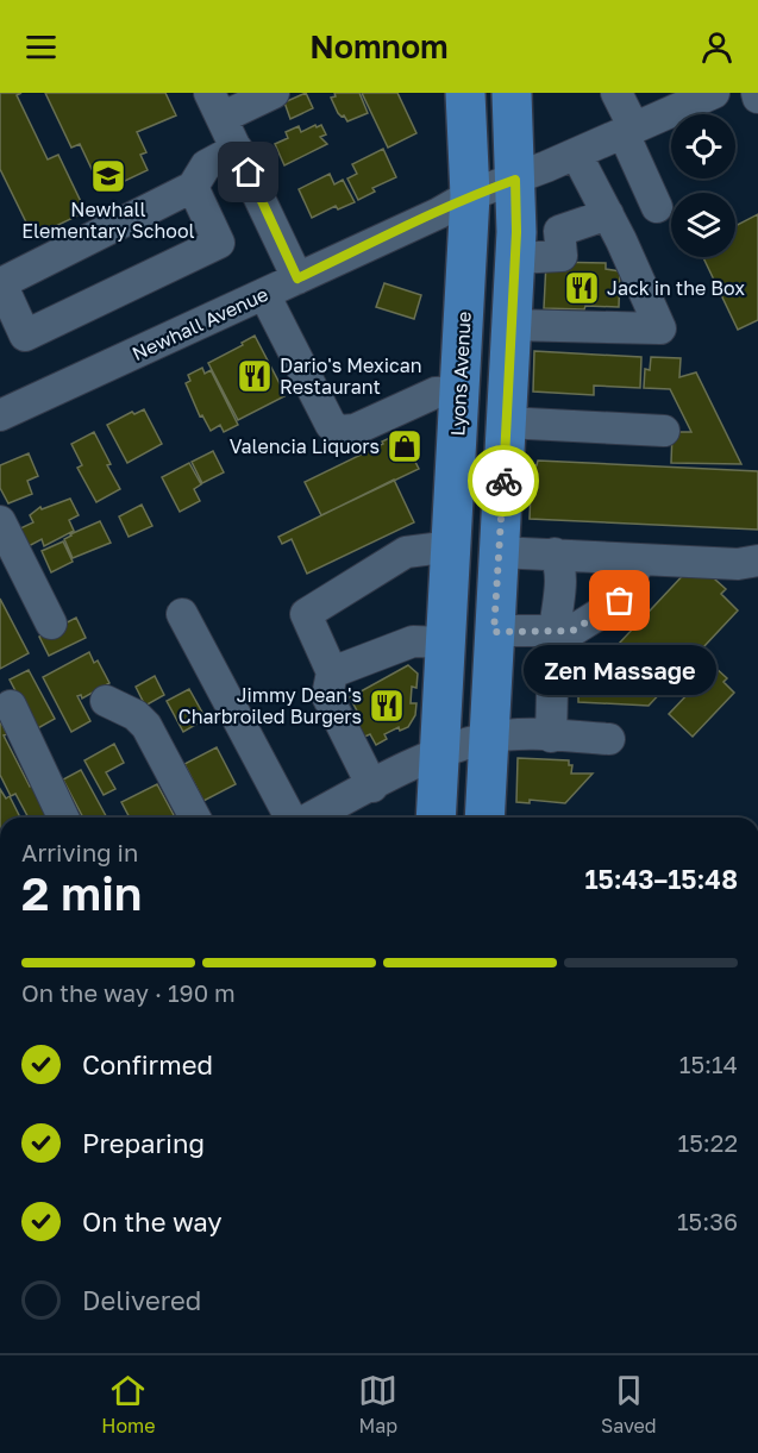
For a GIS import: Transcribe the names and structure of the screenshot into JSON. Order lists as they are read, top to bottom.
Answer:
{
  "streets": {
    "main road": ["Lyons Avenue"],
    "street": ["Newhall Avenue"]
  },
  "crossings": [
    ["Newhall Avenue", "Lyons Avenue"]
  ],
  "places": {
    "school or university": ["Newhall Elementary School"],
    "restaurant": ["Jack in the Box", "Dario's Mexican Restaurant", "Jimmy Dean's Charbroiled Burgers"],
    "shop": ["Valencia Liquors"],
    "other": ["Zen Massage"]
  },
  "page": {
    "header": "Nomnom",
    "bubble": "Zen Massage",
    "heading": ["2 min", "Arriving in", "15:43–15:48"],
    "bar": "On the way · 190 m",
    "list": [
      ["Confirmed", "15:14"],
      ["Preparing", "15:22"],
      ["On the way", "15:36"],
      "Delivered"
    ],
    "tabs": ["Home", "Map", "Saved"]
  }
}
